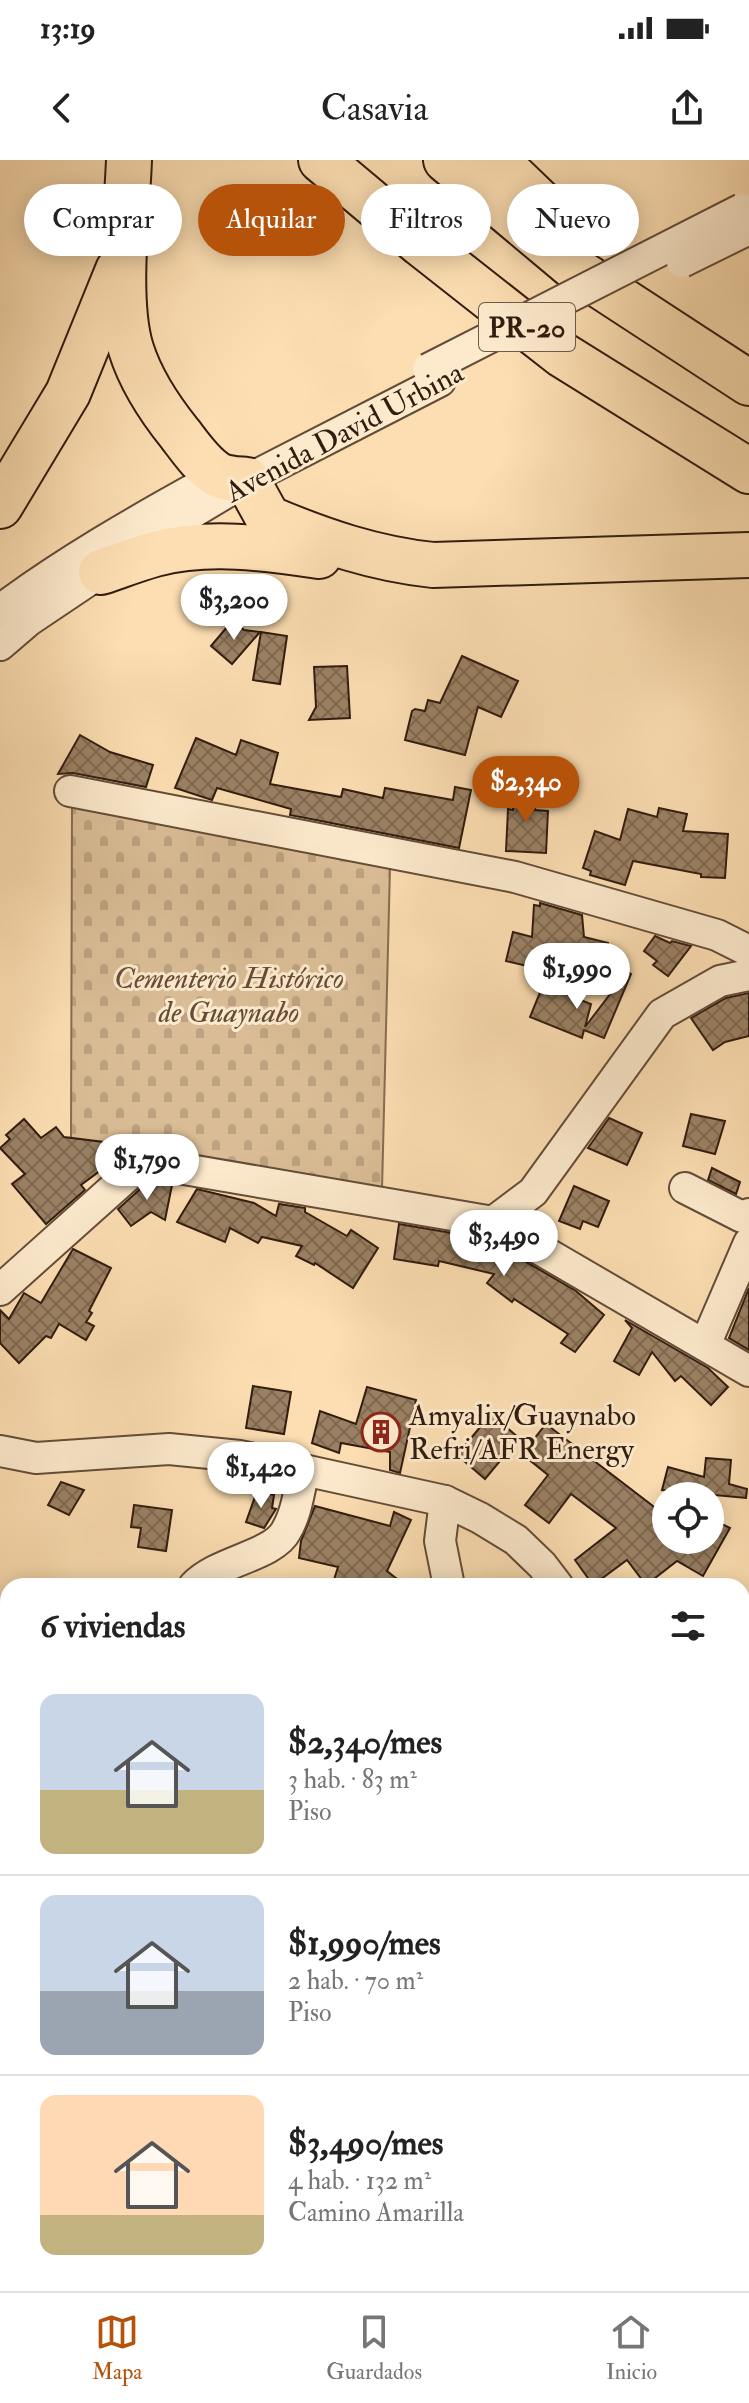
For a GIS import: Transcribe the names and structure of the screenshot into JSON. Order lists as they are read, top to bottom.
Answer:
{
  "streets": {
    "highway": ["PR-20"],
    "street": ["Avenida David Urbina"]
  },
  "parks": ["Cementerio Histórico de Guaynabo"],
  "places": {
    "building": ["Amyalix/Guaynabo Refri/AFR Energy"]
  },
  "page": {
    "status": "13:19",
    "header": "Casavia",
    "chip": [
      "Comprar",
      "Alquilar",
      "Filtros",
      "Nuevo"
    ],
    "price": [
      "$3,200",
      "$2,340",
      "$1,990",
      "$1,790",
      "$3,490",
      "$1,420"
    ],
    "heading": "6 viviendas",
    "list": [
      {
        "name": "$2,340/mes",
        "note": "3 hab. · 83 m² · Piso"
      },
      {
        "name": "$1,990/mes",
        "note": "2 hab. · 70 m² · Piso"
      },
      {
        "name": "$3,490/mes",
        "note": "4 hab. · 132 m² · Camino Amarilla"
      }
    ],
    "tabs": ["Mapa", "Guardados", "Inicio"]
  }
}
